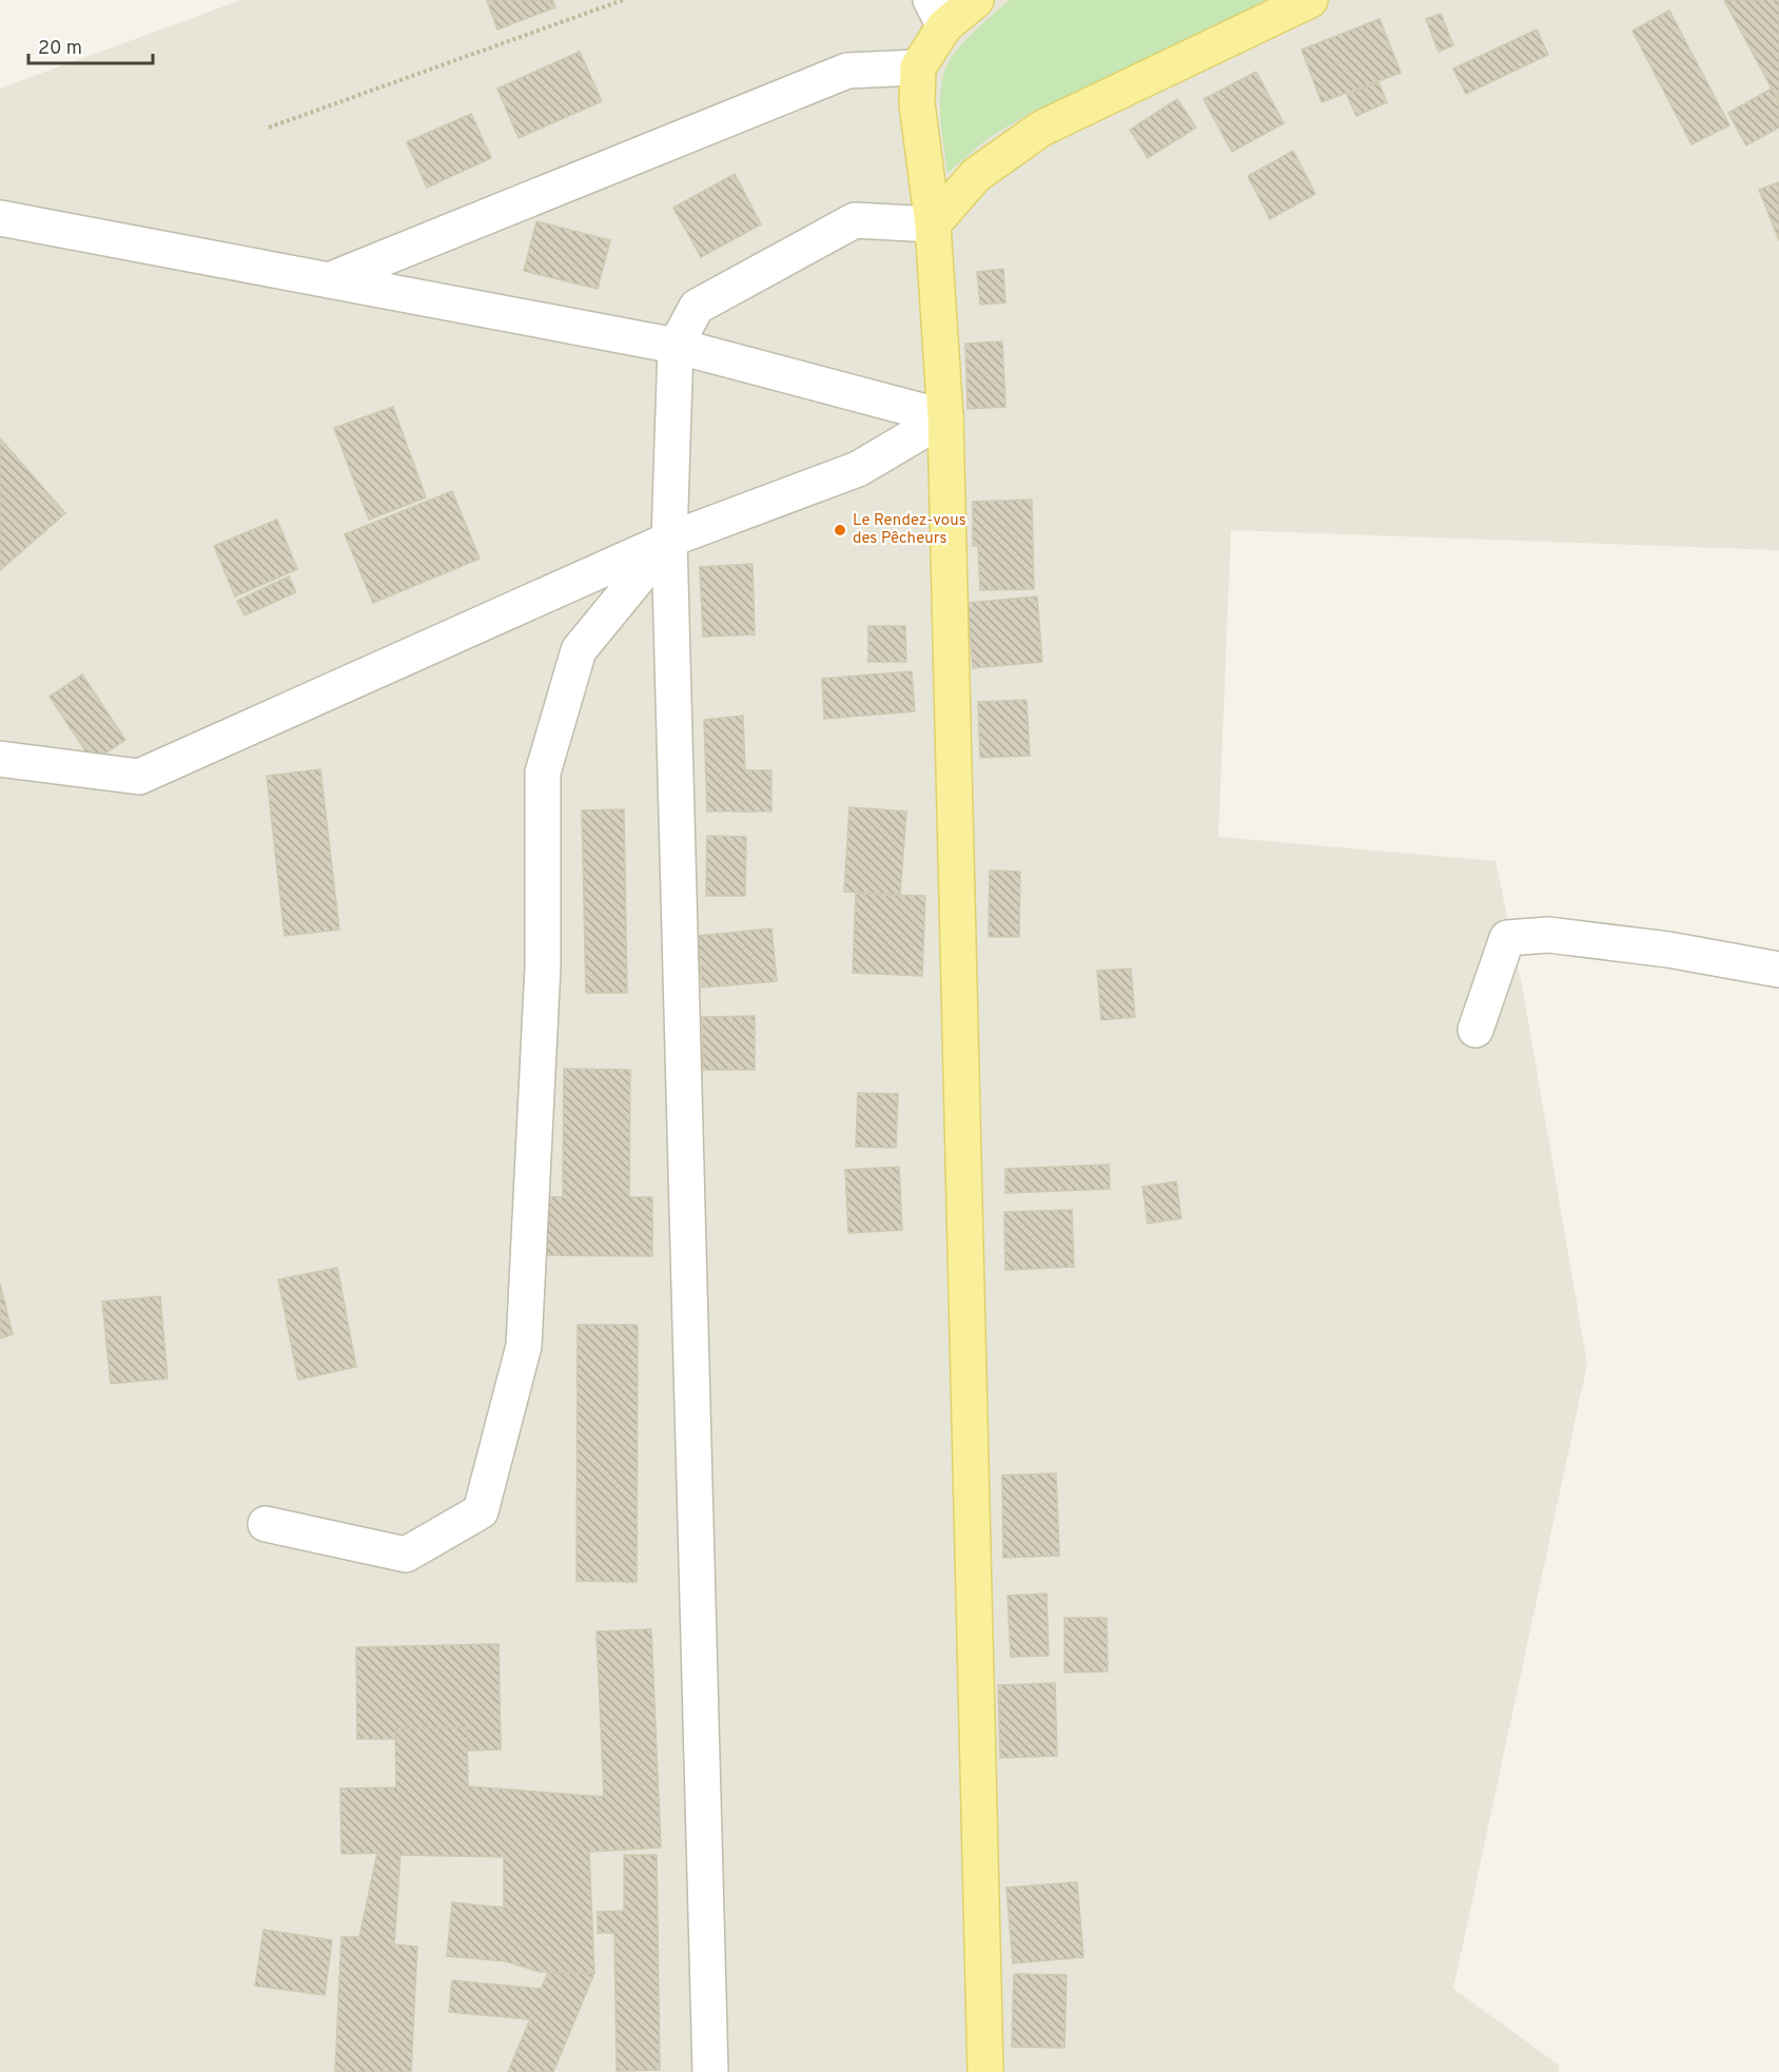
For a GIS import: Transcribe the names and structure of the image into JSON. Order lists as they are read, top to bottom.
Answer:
{
  "places": ["Le Rendez-vous des Pêcheurs"],
  "scale_bar": "20 m"
}
